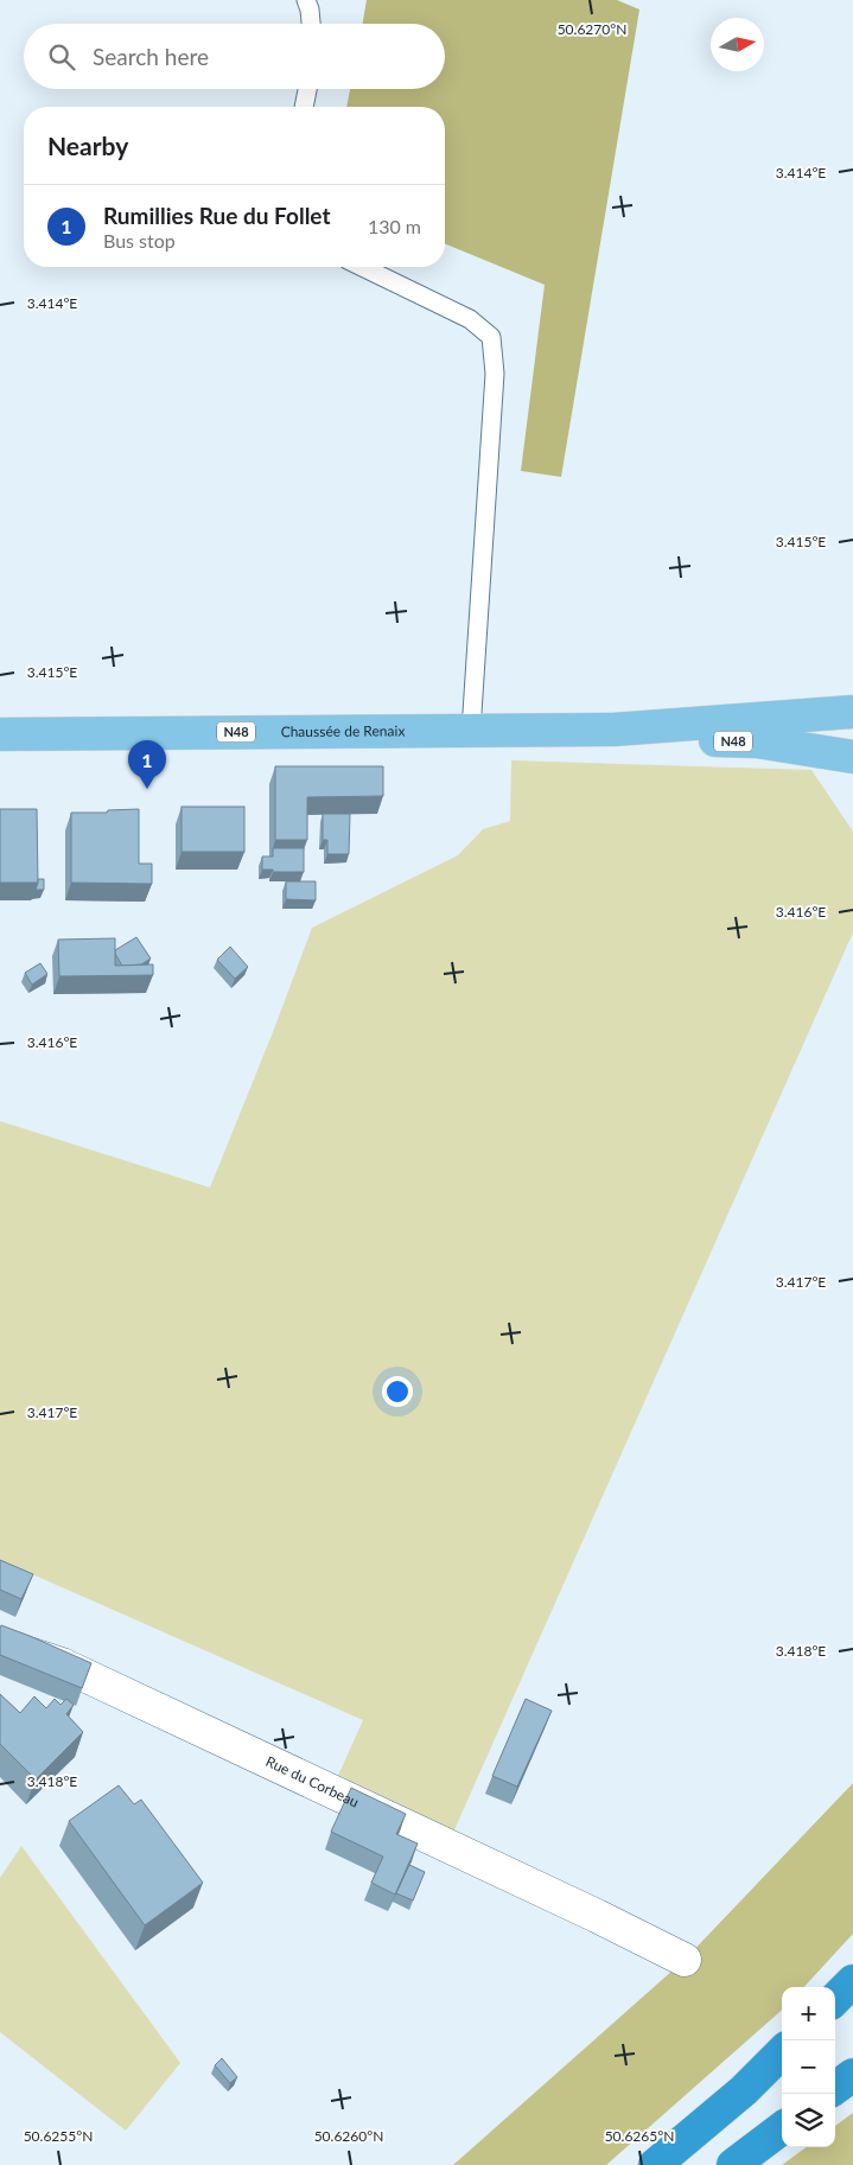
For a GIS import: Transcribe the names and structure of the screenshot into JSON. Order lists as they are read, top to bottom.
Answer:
{
  "streets": {
    "main road": ["Chaussée de Renaix", "N48"],
    "street": ["Rue du Corbeau"]
  },
  "north": "right",
  "page": {
    "search": "Search here",
    "heading": "Nearby",
    "list": [
      {
        "mark": "1",
        "name": "Rumillies Rue du Follet",
        "note": "Bus stop",
        "value": "130 m"
      }
    ],
    "pins": "1",
    "map_buttons": ["+", "−"]
  },
  "coordinates": [
    "50.6270°N",
    "3.414°E",
    "3.415°E",
    "3.416°E",
    "3.417°E",
    "3.418°E",
    "50.6255°N",
    "50.6260°N",
    "50.6265°N"
  ]
}
